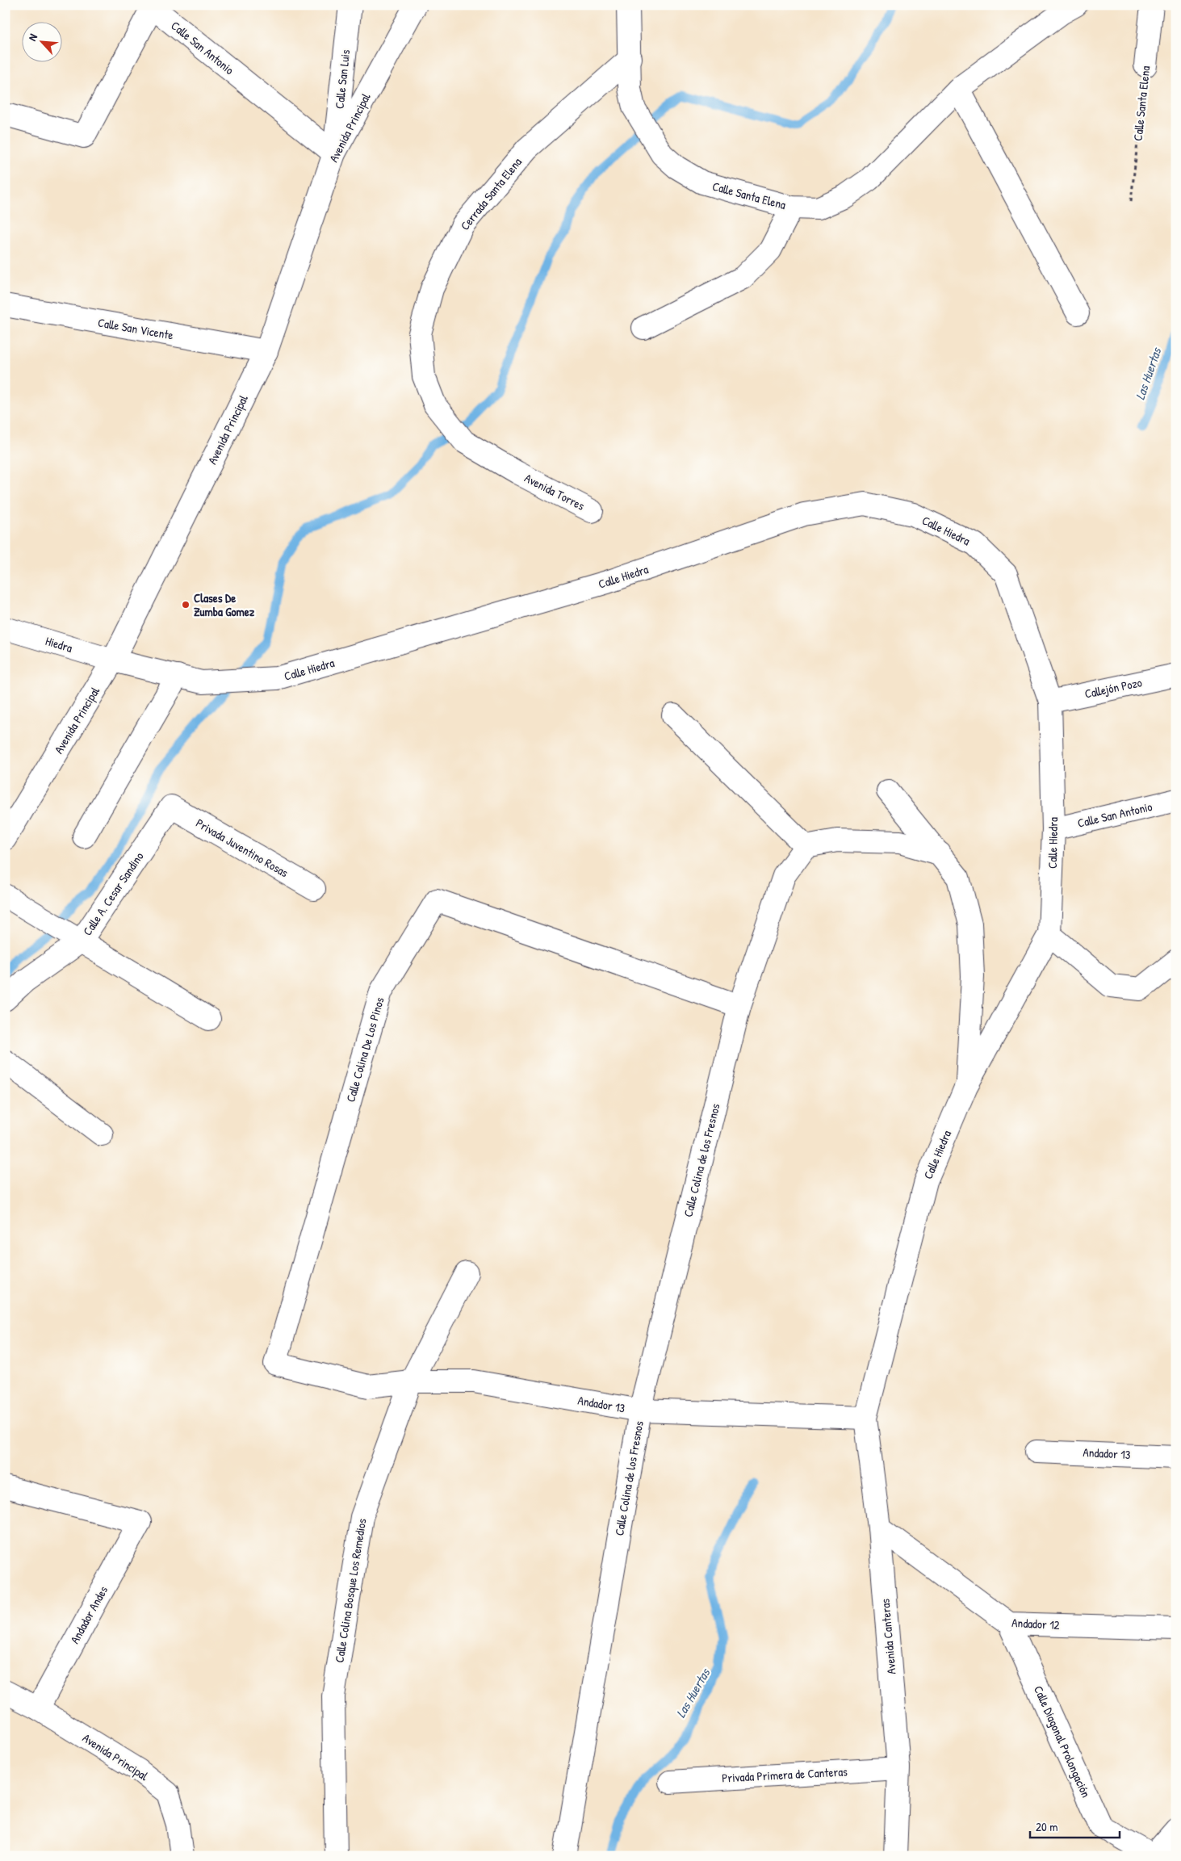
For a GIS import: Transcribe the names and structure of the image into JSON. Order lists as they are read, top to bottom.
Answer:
{
  "streets": {
    "street": [
      "Calle San Antonio",
      "Calle San Luis",
      "Calle Santa Elena",
      "Avenida Principal",
      "Cerrada Santa Elena",
      "Calle San Vicente",
      "Avenida Torres",
      "Calle Hiedra",
      "Hiedra",
      "Callejón Pozo",
      "Privada Juventino Rosas",
      "Calle A. Cesar Sandino",
      "Calle Colina De Los Pinos",
      "Calle Colina de los Fresnos",
      "Andador 13",
      "Calle Colina Bosque Los Remedios",
      "Andador Andes",
      "Andador 12",
      "Avenida Canteras",
      "Calle Diagonal Prolongación",
      "Privada Primera de Canteras"
    ]
  },
  "crossings": [
    ["Calle San Antonio", "Calle San Luis"],
    ["Calle San Antonio", "Avenida Principal"],
    ["Calle San Antonio", "Calle Hiedra"],
    ["Calle San Luis", "Avenida Principal"],
    ["Calle Santa Elena", "Cerrada Santa Elena"],
    ["Avenida Principal", "Calle San Vicente"],
    ["Avenida Principal", "Calle Hiedra"],
    ["Avenida Principal", "Hiedra"],
    ["Avenida Principal", "Andador Andes"],
    ["Cerrada Santa Elena", "Avenida Torres"],
    ["Calle Hiedra", "Hiedra"],
    ["Calle Hiedra", "Callejón Pozo"],
    ["Calle Hiedra", "Andador 13"],
    ["Calle Hiedra", "Avenida Canteras"],
    ["Privada Juventino Rosas", "Calle A. Cesar Sandino"],
    ["Calle Colina De Los Pinos", "Calle Colina de los Fresnos"],
    ["Calle Colina De Los Pinos", "Andador 13"],
    ["Calle Colina De Los Pinos", "Calle Colina Bosque Los Remedios"],
    ["Calle Colina de los Fresnos", "Andador 13"],
    ["Andador 13", "Calle Colina Bosque Los Remedios"],
    ["Andador 13", "Avenida Canteras"],
    ["Andador 12", "Avenida Canteras"],
    ["Andador 12", "Calle Diagonal Prolongación"],
    ["Avenida Canteras", "Privada Primera de Canteras"]
  ],
  "water": ["Las Huertas"],
  "places": ["Clases De Zumba Gomez"],
  "scale_bar": "20 m",
  "north": "top left"
}
